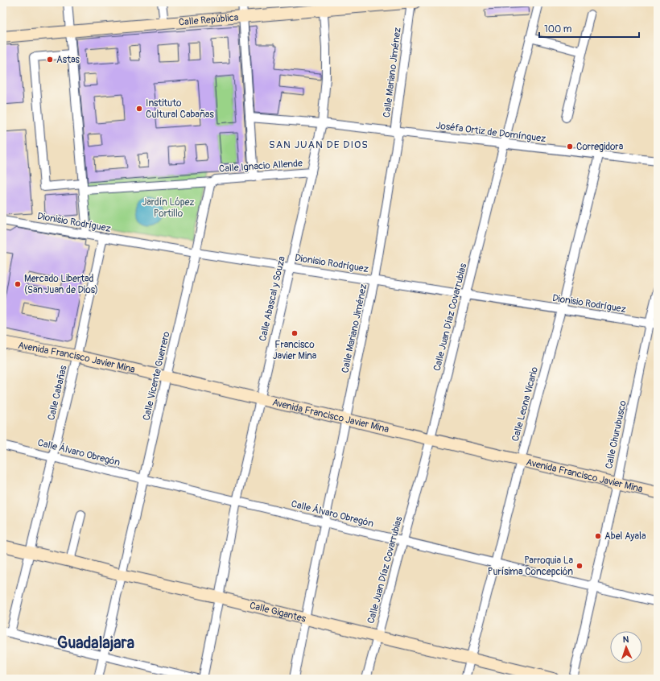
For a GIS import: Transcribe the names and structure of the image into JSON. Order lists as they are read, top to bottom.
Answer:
{
  "streets": {
    "main road": ["Calle República", "Avenida Francisco Javier Mina", "Calle Gigantes"],
    "street": [
      "Calle Mariano Jiménez",
      "Joséfa Ortiz de Domínguez",
      "Calle Ignacio Allende",
      "Dionisio Rodríguez",
      "Calle Abascal y Souza",
      "Calle Juan Díaz Covarrubias",
      "Calle Vicente Guerrero",
      "Calle Cabañas",
      "Calle Leona Vicario",
      "Calle Churubusco",
      "Calle Álvaro Obregón"
    ]
  },
  "crossings": [
    ["Calle República", "Calle Mariano Jiménez"],
    ["Calle República", "Calle Abascal y Souza"],
    ["Calle Mariano Jiménez", "Joséfa Ortiz de Domínguez"],
    ["Calle Mariano Jiménez", "Dionisio Rodríguez"],
    ["Calle Mariano Jiménez", "Avenida Francisco Javier Mina"],
    ["Calle Mariano Jiménez", "Calle Álvaro Obregón"],
    ["Calle Mariano Jiménez", "Calle Gigantes"],
    ["Joséfa Ortiz de Domínguez", "Calle Abascal y Souza"],
    ["Joséfa Ortiz de Domínguez", "Calle Juan Díaz Covarrubias"],
    ["Joséfa Ortiz de Domínguez", "Calle Leona Vicario"],
    ["Calle Ignacio Allende", "Calle Abascal y Souza"],
    ["Calle Ignacio Allende", "Calle Vicente Guerrero"],
    ["Dionisio Rodríguez", "Calle Abascal y Souza"],
    ["Dionisio Rodríguez", "Calle Juan Díaz Covarrubias"],
    ["Dionisio Rodríguez", "Calle Vicente Guerrero"],
    ["Dionisio Rodríguez", "Calle Cabañas"],
    ["Dionisio Rodríguez", "Calle Leona Vicario"],
    ["Dionisio Rodríguez", "Calle Churubusco"],
    ["Calle Abascal y Souza", "Avenida Francisco Javier Mina"],
    ["Calle Abascal y Souza", "Calle Álvaro Obregón"],
    ["Calle Abascal y Souza", "Calle Gigantes"],
    ["Calle Juan Díaz Covarrubias", "Avenida Francisco Javier Mina"],
    ["Calle Juan Díaz Covarrubias", "Calle Álvaro Obregón"],
    ["Calle Juan Díaz Covarrubias", "Calle Gigantes"],
    ["Avenida Francisco Javier Mina", "Calle Vicente Guerrero"],
    ["Avenida Francisco Javier Mina", "Calle Cabañas"],
    ["Avenida Francisco Javier Mina", "Calle Leona Vicario"],
    ["Avenida Francisco Javier Mina", "Calle Churubusco"],
    ["Calle Vicente Guerrero", "Calle Álvaro Obregón"],
    ["Calle Vicente Guerrero", "Calle Gigantes"],
    ["Calle Cabañas", "Calle Álvaro Obregón"],
    ["Calle Cabañas", "Calle Gigantes"],
    ["Calle Leona Vicario", "Calle Álvaro Obregón"],
    ["Calle Leona Vicario", "Calle Gigantes"],
    ["Calle Churubusco", "Calle Álvaro Obregón"]
  ],
  "districts": ["SAN JUAN DE DIOS", "Guadalajara"],
  "parks": ["Jardín López Portillo"],
  "places": [
    "Astas",
    "Instituto Cultural Cabañas",
    "Corregidora",
    "Mercado Libertad (San Juan de Dios)",
    "Francisco Javier Mina",
    "Abel Ayala",
    "Parroquia La Purísima Concepción"
  ],
  "scale_bar": "100 m",
  "north": "top"
}
